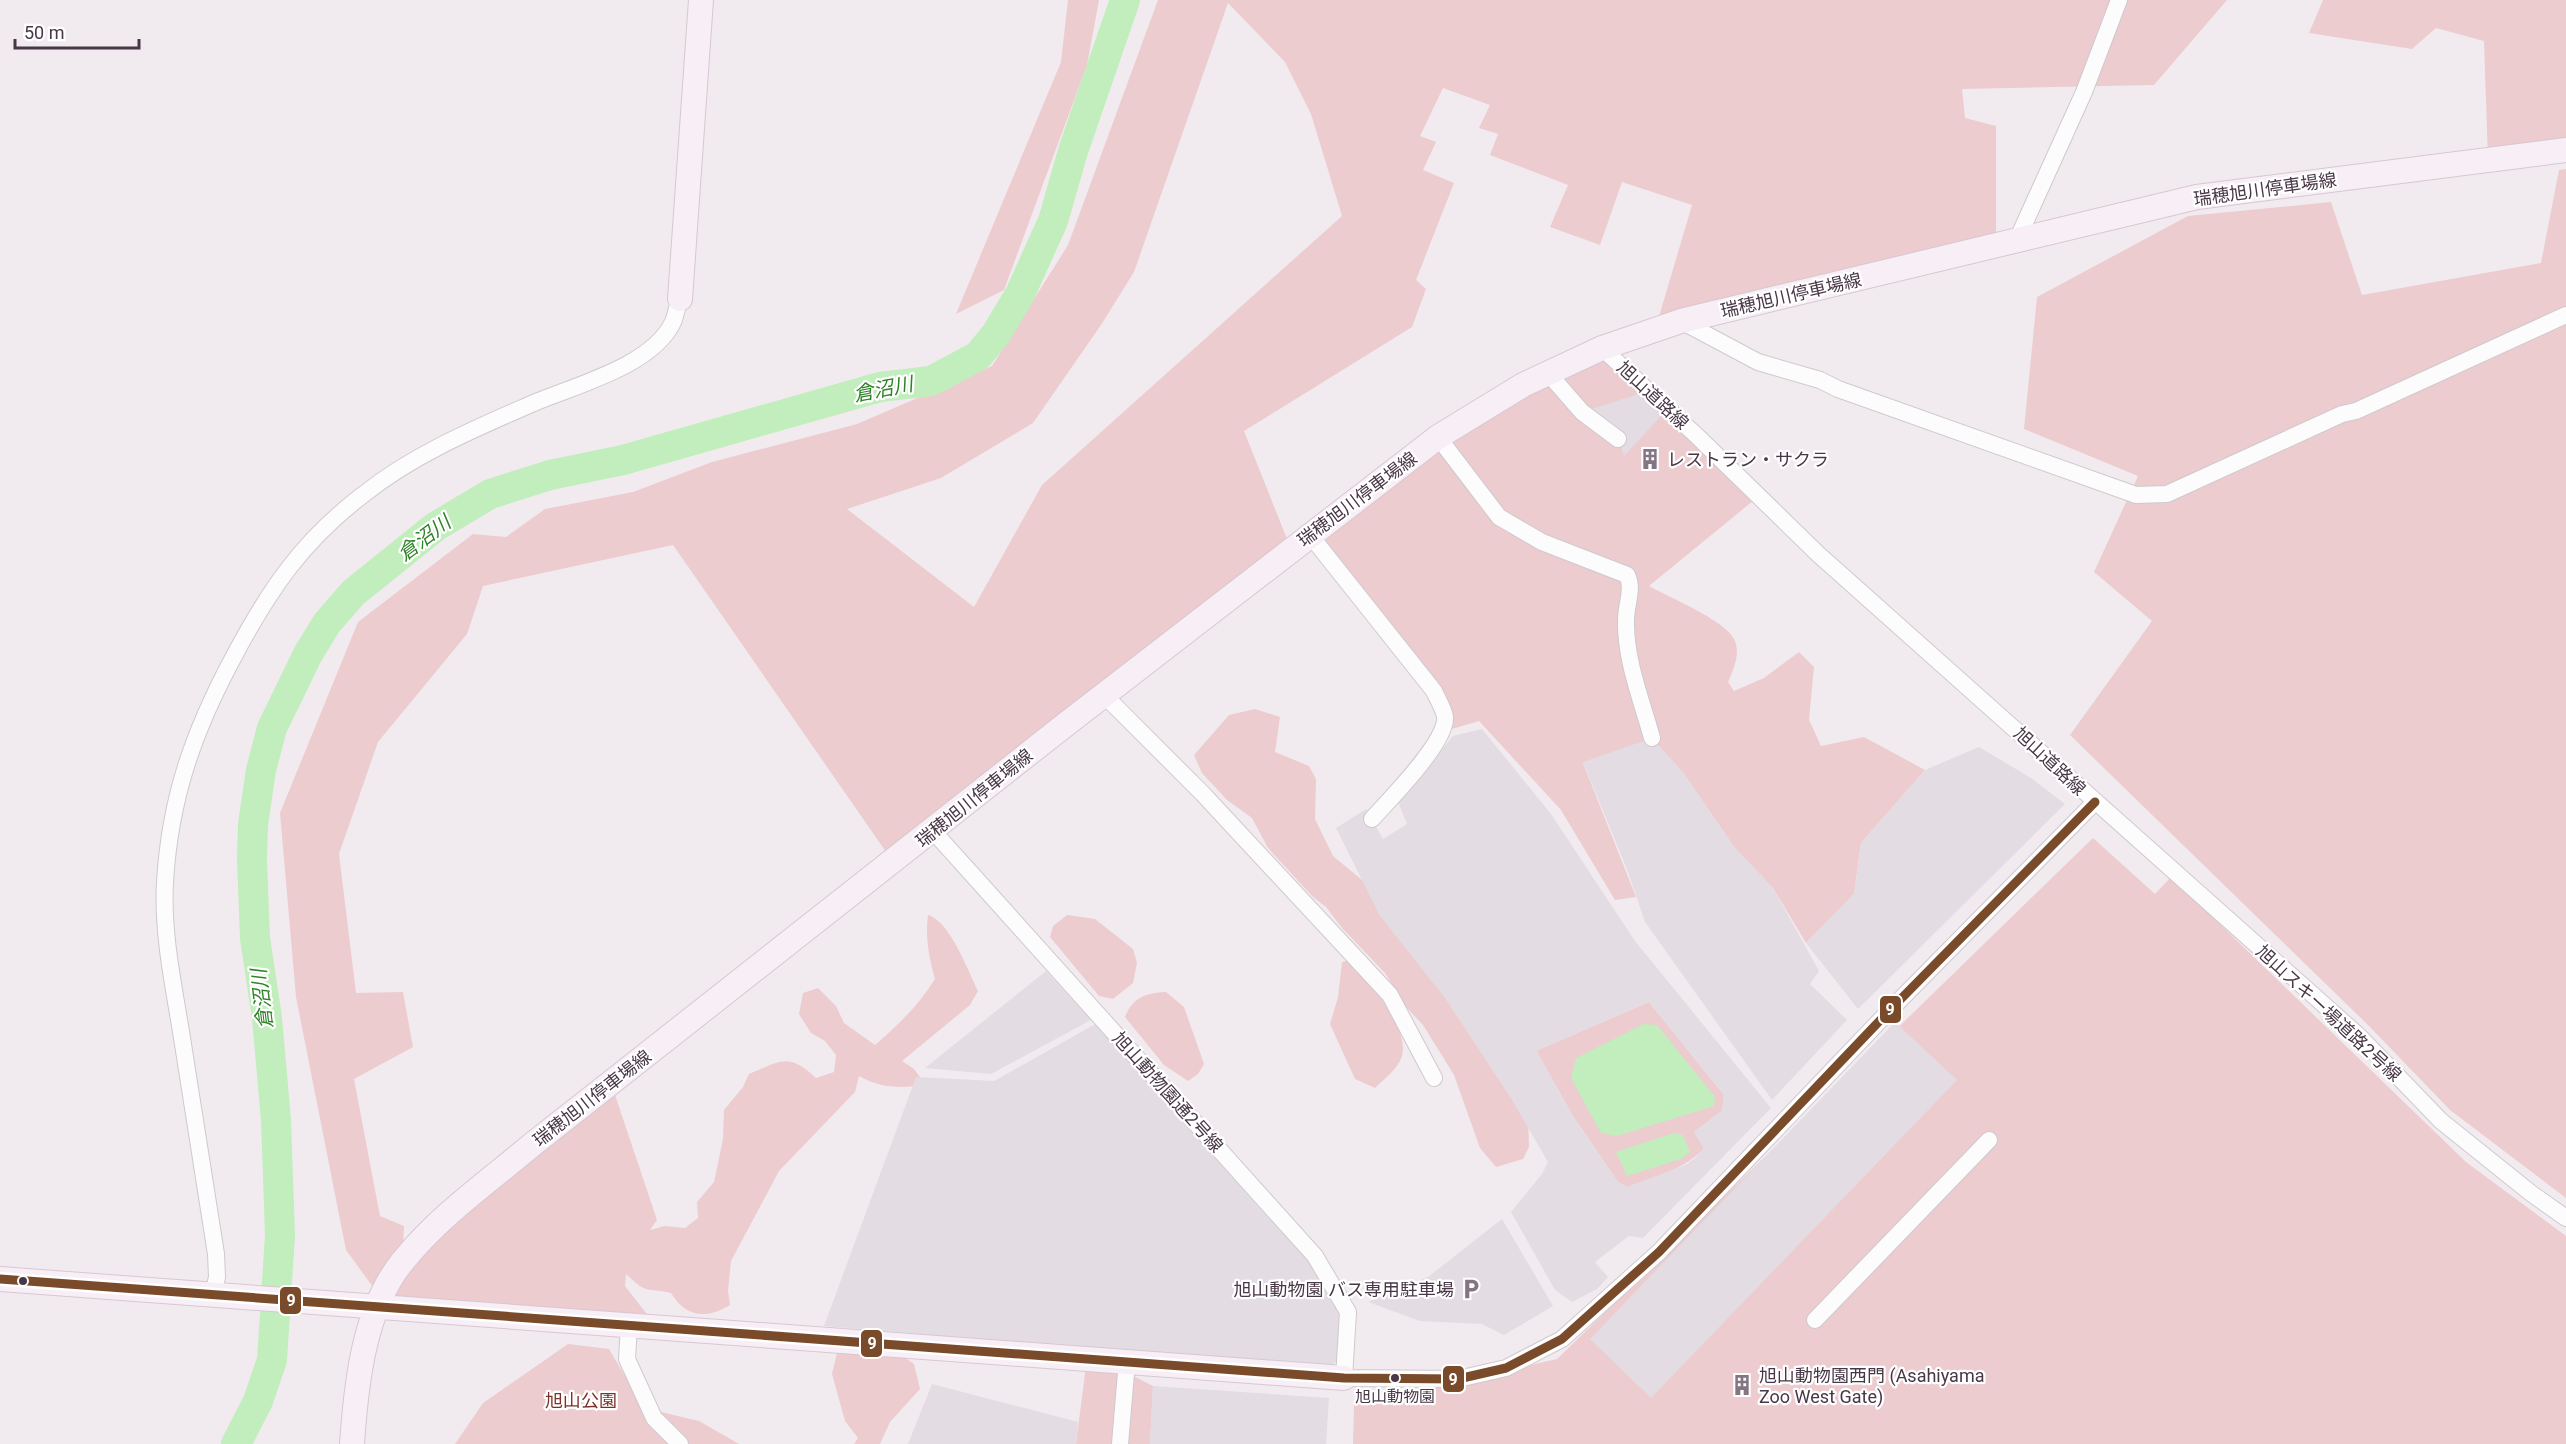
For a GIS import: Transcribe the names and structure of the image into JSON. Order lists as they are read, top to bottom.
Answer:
{
  "streets": {
    "main road": ["瑞穂旭川停車場線", "旭山道路線"],
    "street": ["旭山スキー場道路2号線", "旭山動物園通2号線"]
  },
  "crossings": [
    ["瑞穂旭川停車場線", "旭山道路線"],
    ["瑞穂旭川停車場線", "旭山動物園通2号線"],
    ["旭山道路線", "旭山スキー場道路2号線"],
    ["旭山道路線", "旭山動物園通2号線"]
  ],
  "water": ["倉沼川"],
  "parks": ["旭山公園"],
  "places": {
    "building": ["レストラン・サクラ", "旭山動物園西門 (Asahiyama Zoo West Gate)"],
    "parking": ["旭山動物園 バス専用駐車場"],
    "other": ["旭山動物園"]
  },
  "lines": ["transit line 9"],
  "scale_bar": "50 m"
}
